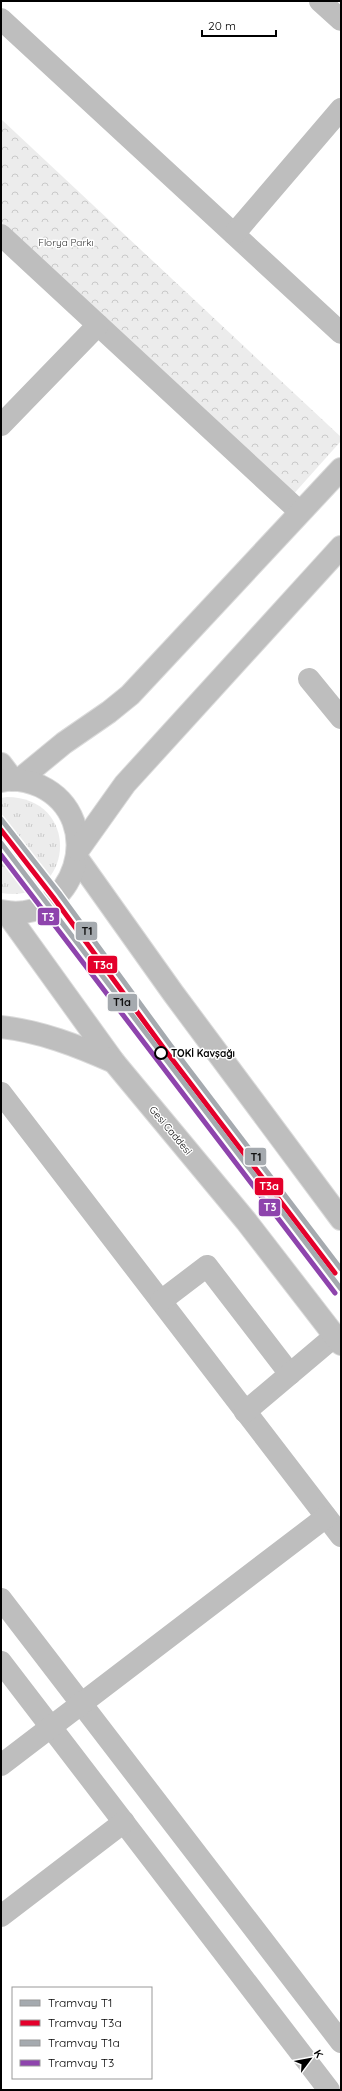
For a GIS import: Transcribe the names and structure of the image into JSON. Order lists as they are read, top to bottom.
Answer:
{
  "streets": {
    "main road": ["Gesi Caddesi"]
  },
  "parks": ["Florya Parkı"],
  "places": ["TOKİ Kavşağı"],
  "lines": [
    "tram line T1",
    "tram line T3a",
    "tram line T1a",
    "tram line T3"
  ],
  "legend": [
    "Tramvay T1",
    "Tramvay T3a",
    "Tramvay T1a",
    "Tramvay T3"
  ],
  "scale_bar": "20 m",
  "north": "top right"
}
